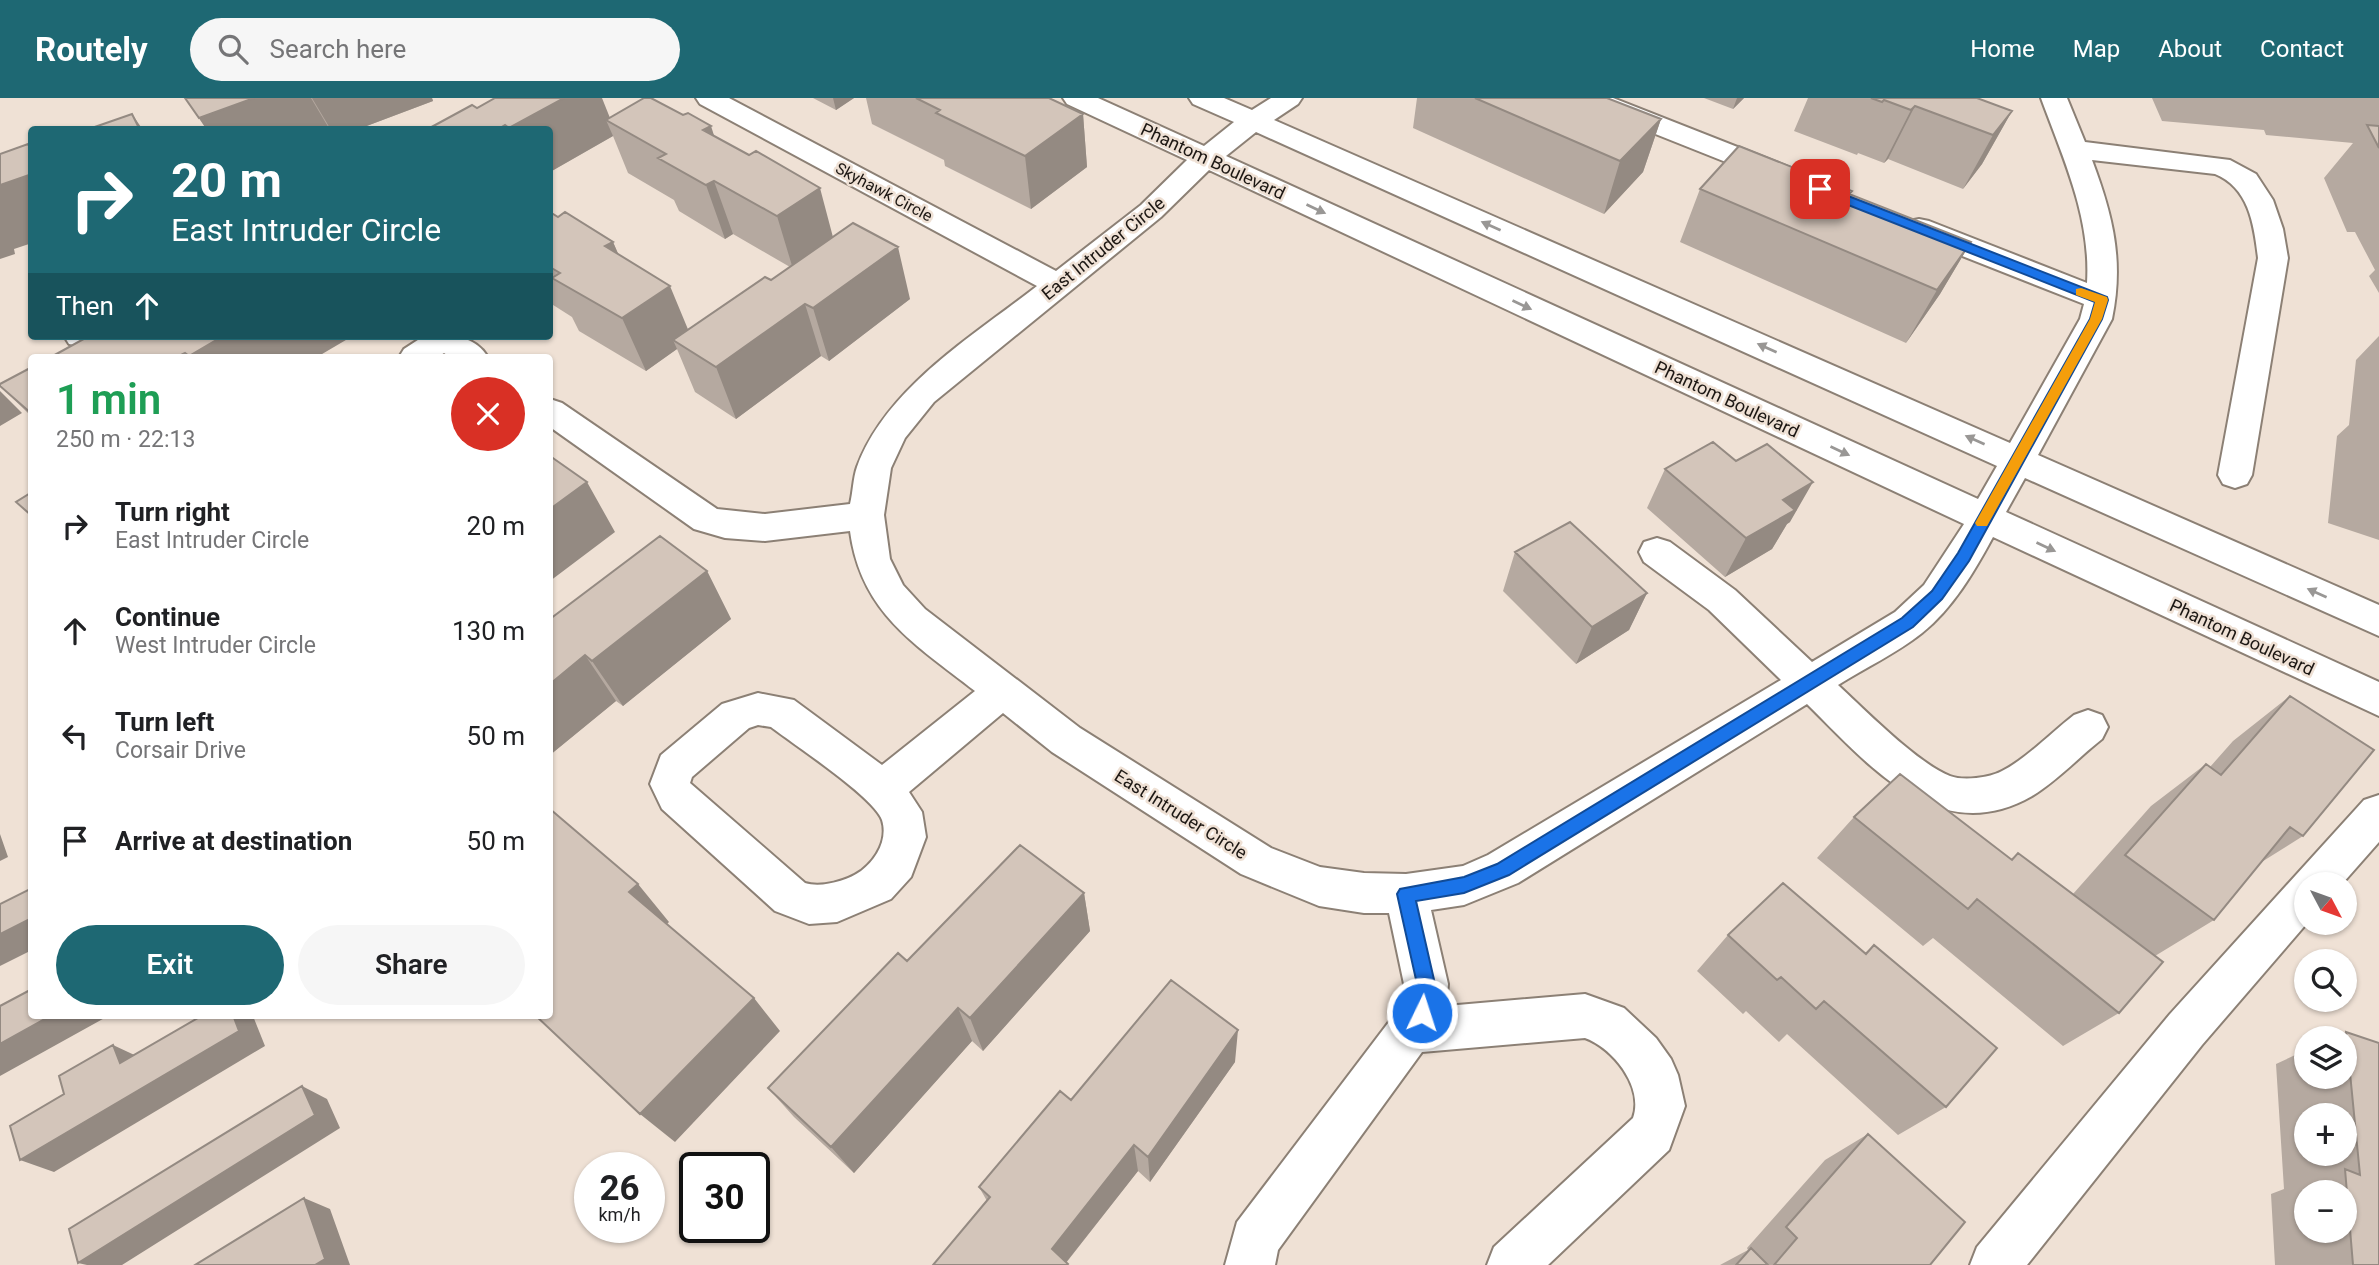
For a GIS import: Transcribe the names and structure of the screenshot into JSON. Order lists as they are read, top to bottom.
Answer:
{
  "streets": {
    "street": ["Phantom Boulevard", "Skyhawk Circle", "East Intruder Circle"]
  },
  "crossings": [
    ["Phantom Boulevard", "East Intruder Circle"],
    ["Skyhawk Circle", "East Intruder Circle"]
  ],
  "north": "bottom right",
  "page": {
    "header": "Routely",
    "search": "Search here",
    "nav": [
      "Home",
      "Map",
      "About",
      "Contact"
    ],
    "turn": ["20 m", "East Intruder Circle"],
    "then": "Then",
    "heading": ["1 min", "250 m · 22:13"],
    "list": [
      {
        "name": "Turn right",
        "note": "East Intruder Circle",
        "value": "20 m"
      },
      {
        "name": "Continue",
        "note": "West Intruder Circle",
        "value": "130 m"
      },
      {
        "name": "Turn left",
        "note": "Corsair Drive",
        "value": "50 m"
      },
      {
        "name": "Arrive at destination",
        "value": "50 m"
      }
    ],
    "map_buttons": ["+", "−"],
    "buttons": ["Exit", "Share"],
    "speed": "26 km/h",
    "limit": "30"
  }
}
